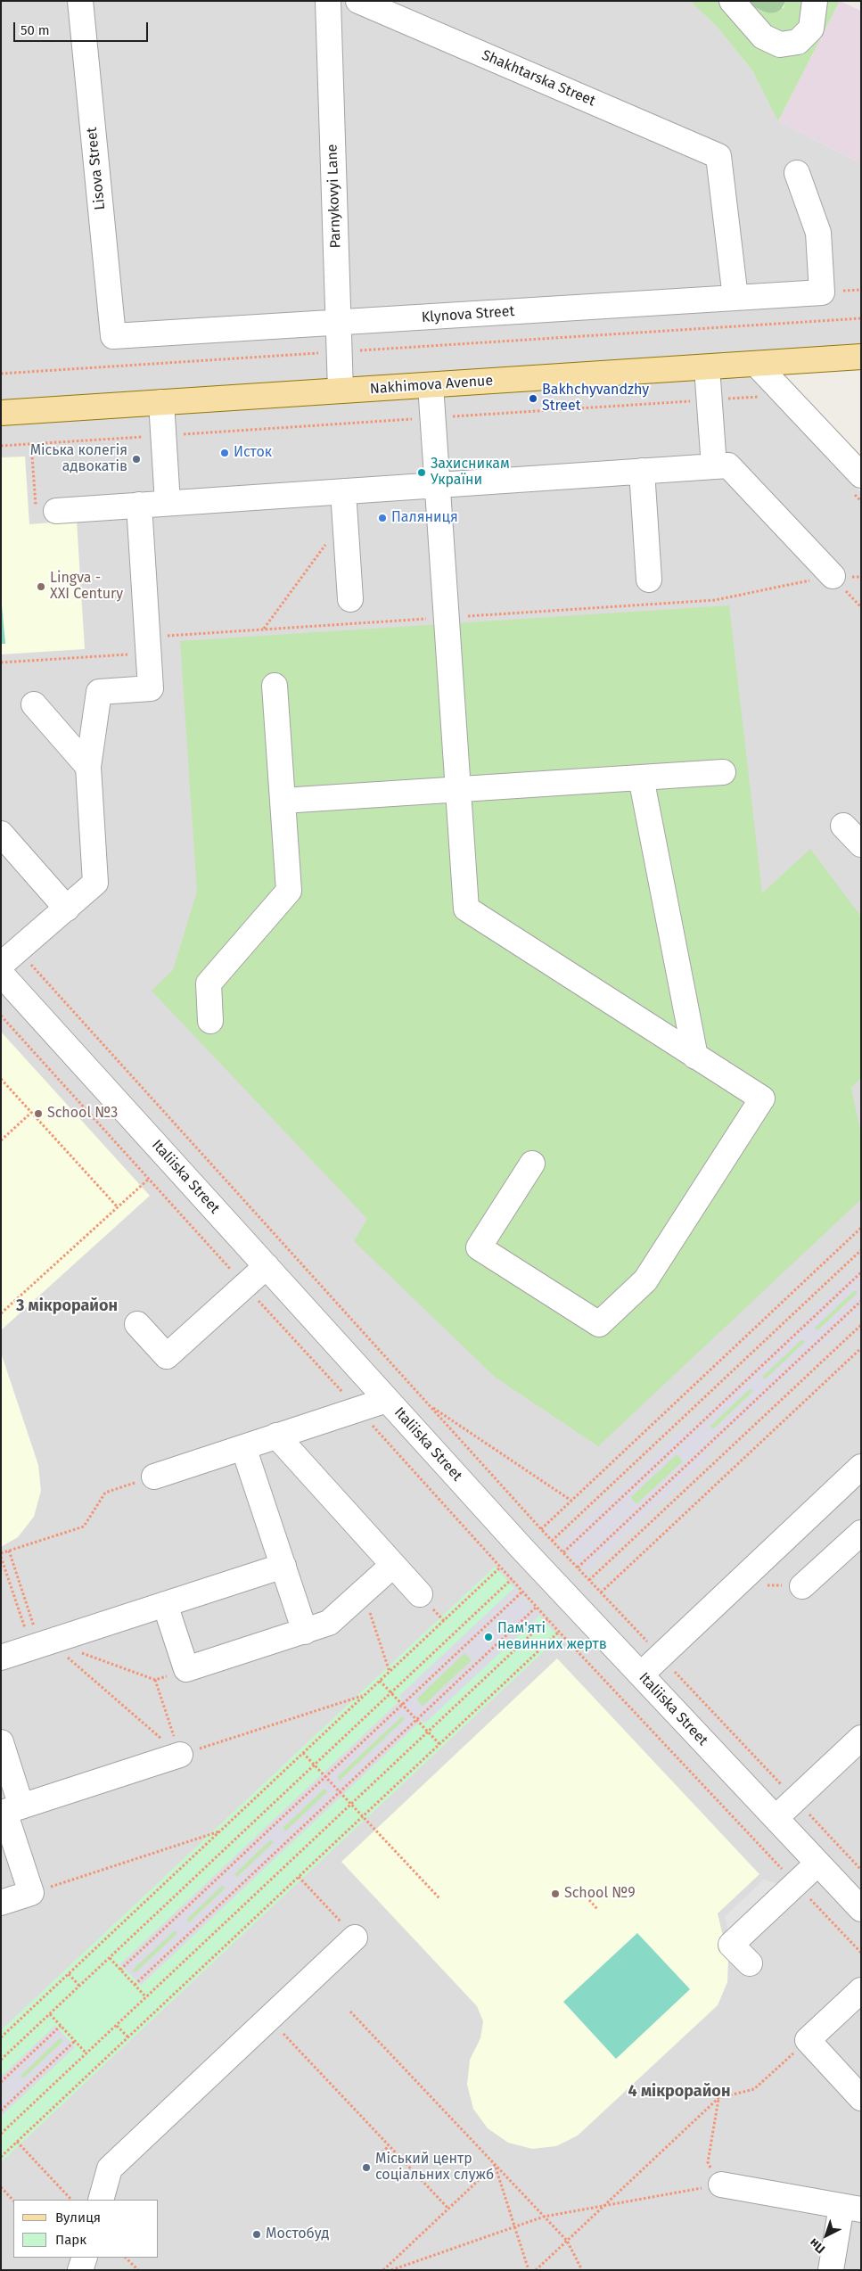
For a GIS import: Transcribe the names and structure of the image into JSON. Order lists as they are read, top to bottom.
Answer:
{
  "streets": {
    "main road": ["Nakhimova Avenue"],
    "street": [
      "Shakhtarska Street",
      "Lisova Street",
      "Parnykovyi Lane",
      "Klynova Street",
      "Italiiska Street"
    ]
  },
  "crossings": [
    ["Shakhtarska Street", "Klynova Street"],
    ["Lisova Street", "Klynova Street"],
    ["Parnykovyi Lane", "Klynova Street"],
    ["Parnykovyi Lane", "Nakhimova Avenue"]
  ],
  "districts": ["3 мікрорайон", "4 мікрорайон"],
  "places": [
    "Bakhchyvandzhy Street",
    "Исток",
    "Міська колегія адвокатів",
    "Захисникам України",
    "Паляниця",
    "Lingva - XXI Century",
    "School №3",
    "Пам'яті невинних жертв",
    "School №9",
    "Міський центр соціальних служб",
    "Мостобуд"
  ],
  "legend": ["Вулиця", "Парк"],
  "scale_bar": "50 m",
  "north": "bottom left"
}
